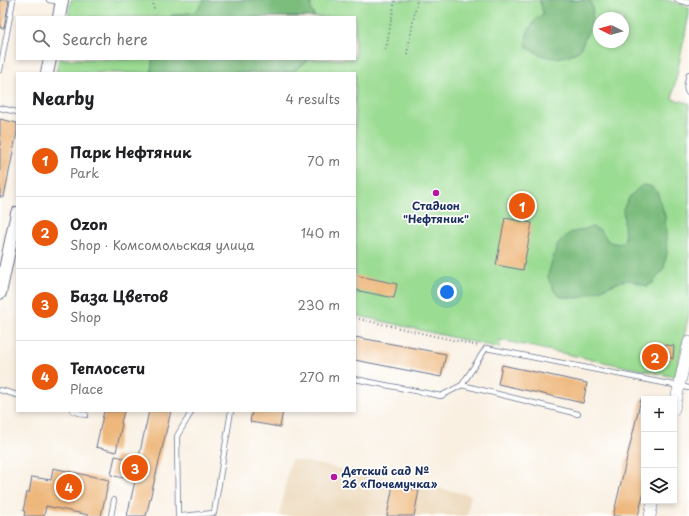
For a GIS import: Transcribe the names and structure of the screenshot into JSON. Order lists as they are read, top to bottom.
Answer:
{
  "places": ["Стадион \"Нефтяник\"", "Детский сад № 26 «Почемучка»"],
  "north": "left",
  "page": {
    "search": "Search here",
    "heading": ["Nearby", "4 results"],
    "list": [
      {
        "mark": "1",
        "name": "Парк Нефтяник",
        "note": "Park",
        "value": "70 m"
      },
      {
        "mark": "2",
        "name": "Ozon",
        "note": "Shop · Комсомольская улица",
        "value": "140 m"
      },
      {
        "mark": "3",
        "name": "База Цветов",
        "note": "Shop",
        "value": "230 m"
      },
      {
        "mark": "4",
        "name": "Теплосети",
        "note": "Place",
        "value": "270 m"
      }
    ],
    "pins": [
      "1",
      "2",
      "3",
      "4"
    ],
    "map_buttons": ["+", "−"]
  }
}
